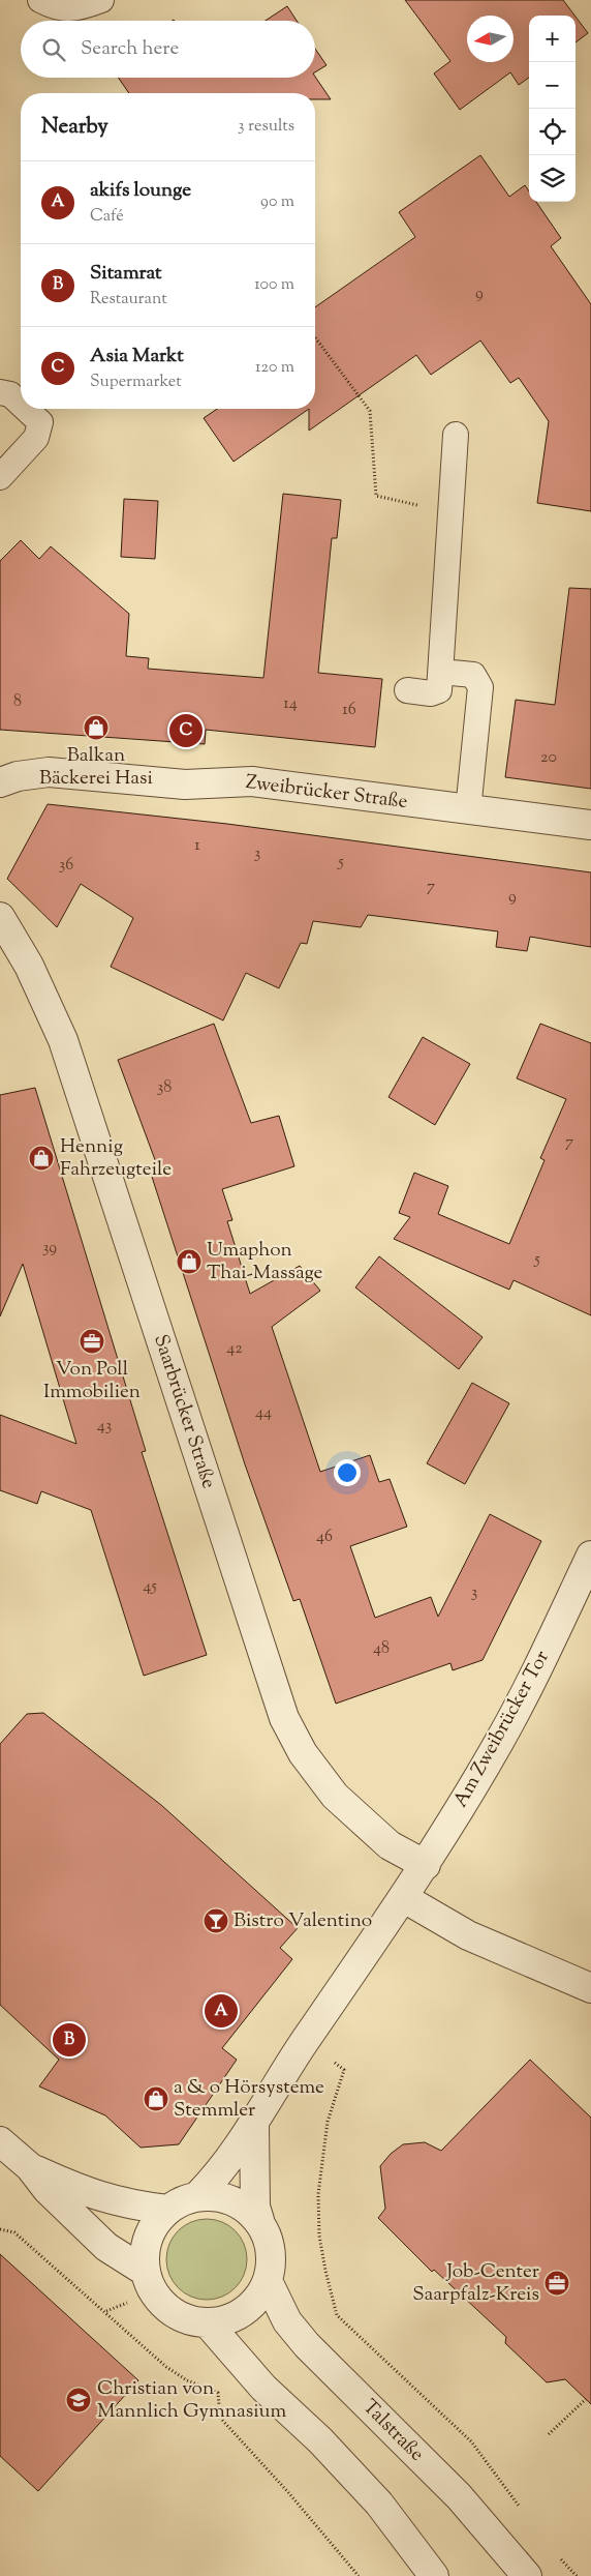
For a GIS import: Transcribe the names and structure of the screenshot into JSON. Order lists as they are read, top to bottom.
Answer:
{
  "streets": {
    "street": [
      "Zweibrücker Straße",
      "Saarbrücker Straße",
      "Am Zweibrücker Tor",
      "Talstraße"
    ]
  },
  "crossings": [
    ["Saarbrücker Straße", "Am Zweibrücker Tor"]
  ],
  "places": {
    "shop": [
      "Balkan Bäckerei Hasi",
      "Hennig Fahrzeugteile",
      "Umaphon Thai-Massage",
      "a & o Hörsysteme Stemmler"
    ],
    "office": ["Von Poll Immobilien", "Job-Center Saarpfalz-Kreis"],
    "bar": ["Bistro Valentino"],
    "school or university": ["Christian von Mannlich Gymnasium"]
  },
  "house_numbers": [
    "9",
    "8",
    "14",
    "16",
    "20",
    "1",
    "3",
    "5",
    "36",
    "7",
    "9",
    "38",
    "7",
    "39",
    "5",
    "42",
    "44",
    "43",
    "46",
    "45",
    "3",
    "48"
  ],
  "north": "left",
  "page": {
    "map_buttons": ["+", "−"],
    "search": "Search here",
    "heading": ["Nearby", "3 results"],
    "list": [
      {
        "mark": "A",
        "name": "akifs lounge",
        "note": "Café",
        "value": "90 m"
      },
      {
        "mark": "B",
        "name": "Sitamrat",
        "note": "Restaurant",
        "value": "100 m"
      },
      {
        "mark": "C",
        "name": "Asia Markt",
        "note": "Supermarket",
        "value": "120 m"
      }
    ],
    "pins": ["C", "A", "B"]
  }
}
